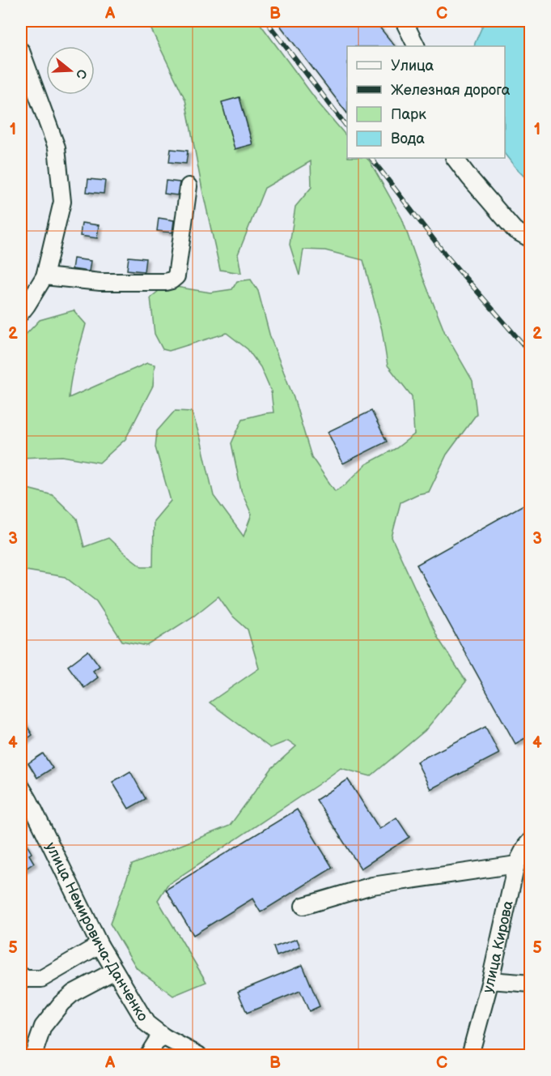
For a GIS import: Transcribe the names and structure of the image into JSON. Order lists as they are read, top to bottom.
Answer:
{
  "streets": {
    "street": ["улица Немировича-Данченко", "улица Кирова"]
  },
  "legend": [
    "Улица",
    "Железная дорога",
    "Парк",
    "Вода"
  ],
  "north": "right",
  "grid": {
    "columns": ["A", "B", "C"],
    "rows": [
      "1",
      "2",
      "3",
      "4",
      "5"
    ]
  }
}
